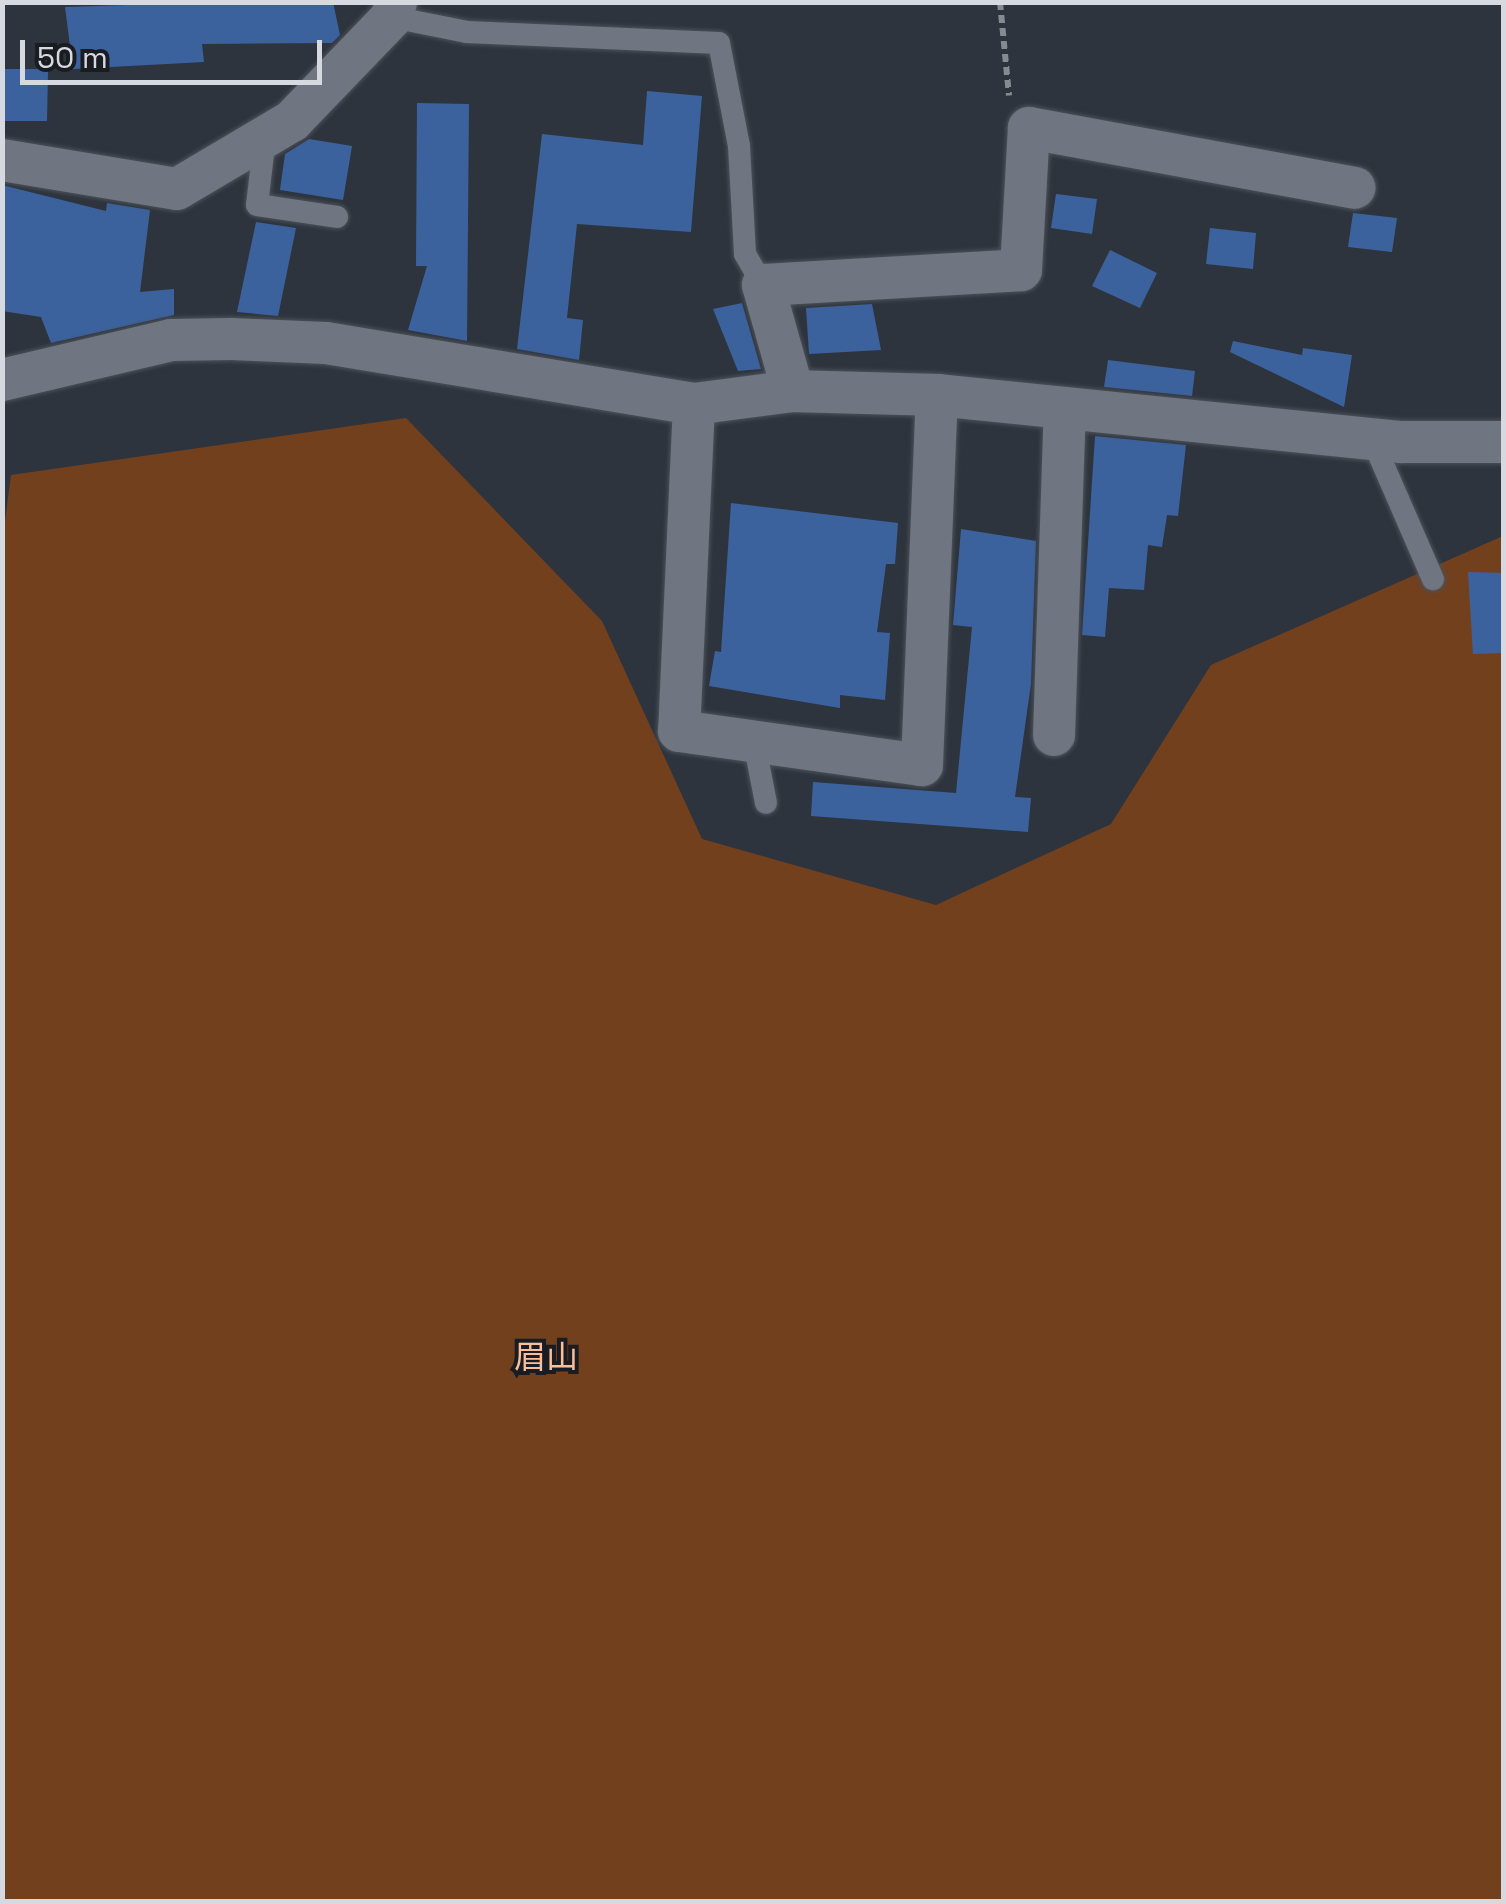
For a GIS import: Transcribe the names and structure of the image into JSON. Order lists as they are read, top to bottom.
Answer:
{
  "parks": ["眉山"],
  "scale_bar": "50 m"
}
